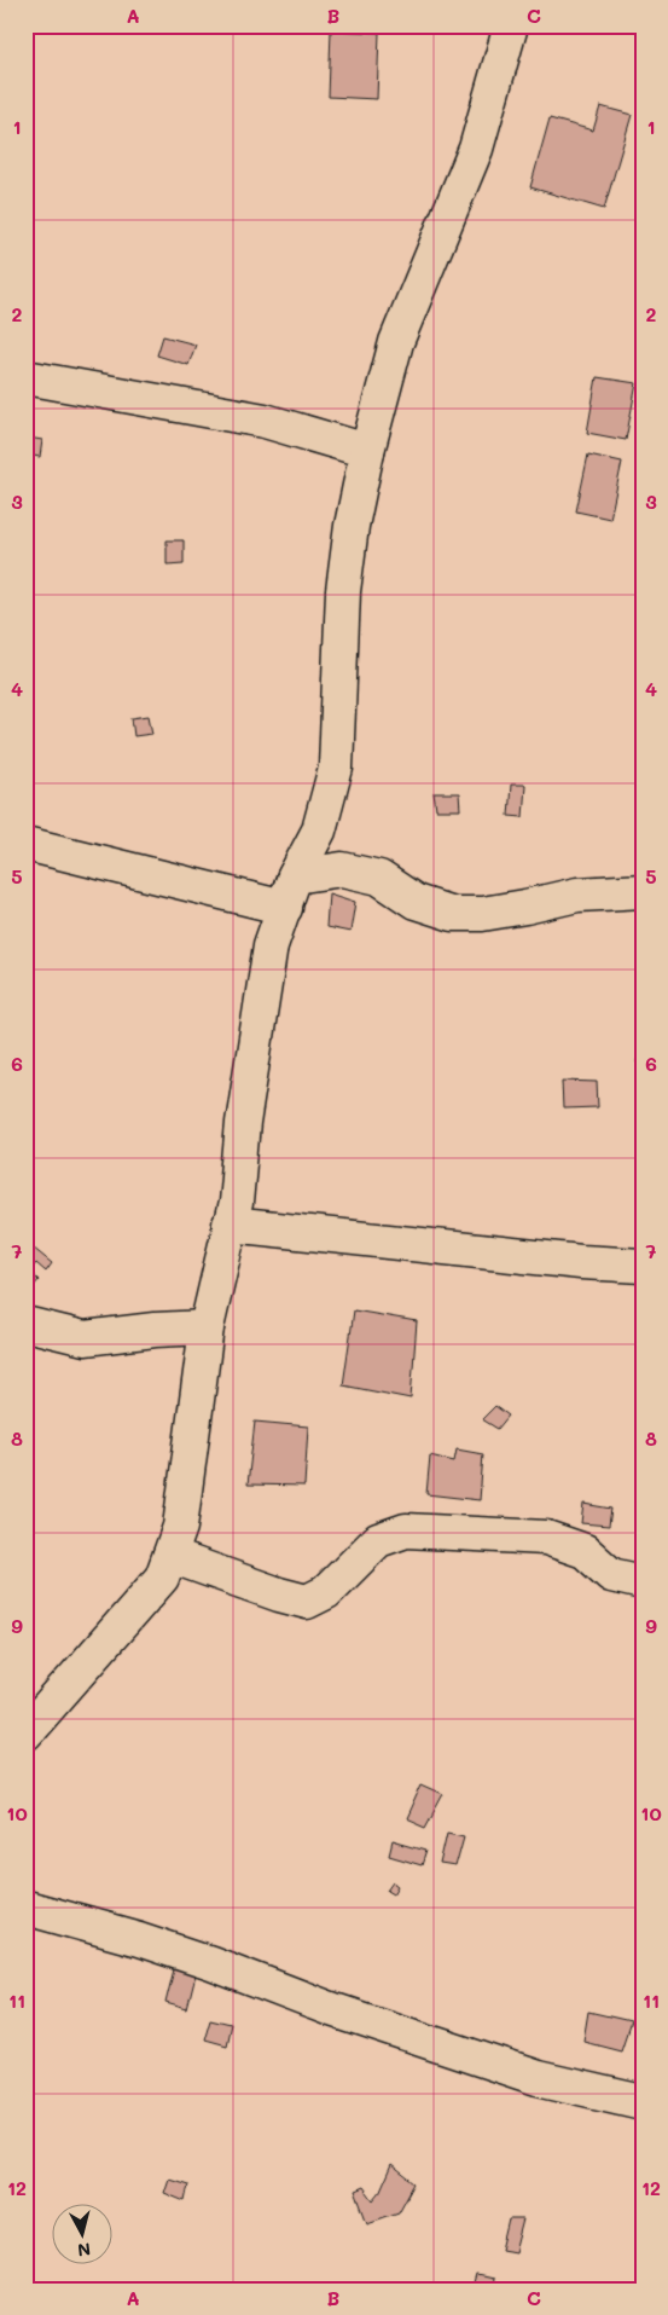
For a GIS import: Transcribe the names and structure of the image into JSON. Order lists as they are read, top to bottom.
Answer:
{
  "north": "bottom",
  "grid": {
    "columns": ["A", "B", "C"],
    "rows": [
      "1",
      "2",
      "3",
      "4",
      "5",
      "6",
      "7",
      "8",
      "9",
      "10",
      "11",
      "12"
    ]
  }
}
